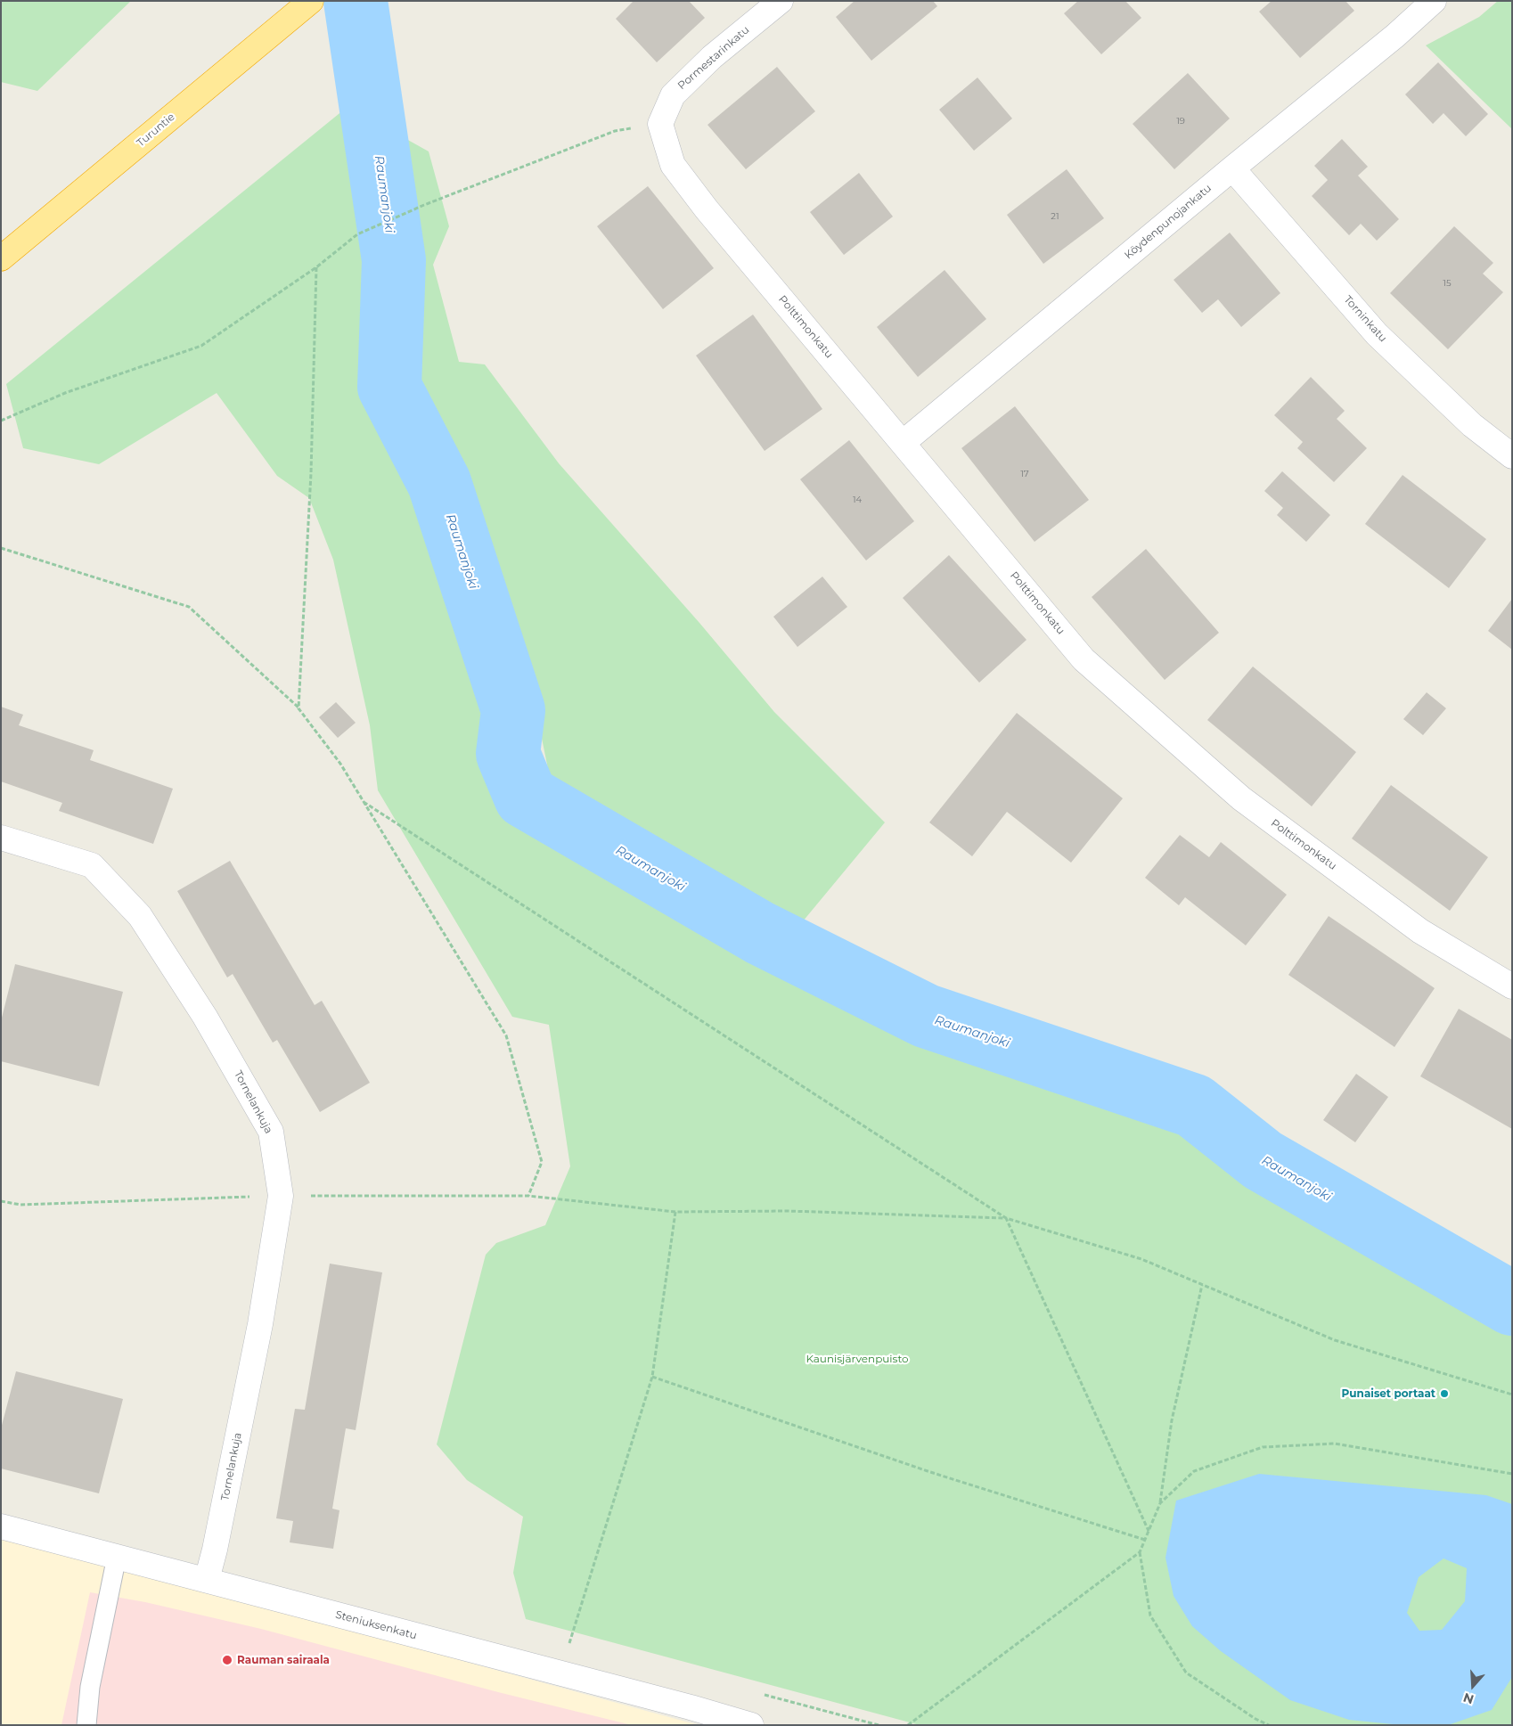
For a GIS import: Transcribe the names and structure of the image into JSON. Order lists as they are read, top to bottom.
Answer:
{
  "streets": {
    "highway": ["Turuntie"],
    "street": [
      "Pormestarinkatu",
      "Köydenpunojankatu",
      "Torninkatu",
      "Polttimonkatu",
      "Tornelankuja",
      "Steniuksenkatu"
    ]
  },
  "crossings": [
    ["Pormestarinkatu", "Polttimonkatu"],
    ["Köydenpunojankatu", "Torninkatu"],
    ["Köydenpunojankatu", "Polttimonkatu"],
    ["Tornelankuja", "Steniuksenkatu"]
  ],
  "water": ["Raumanjoki"],
  "parks": ["Kaunisjärvenpuisto"],
  "places": ["Punaiset portaat", "Rauman sairaala"],
  "house_numbers": [
    "19",
    "21",
    "15",
    "17",
    "14"
  ],
  "north": "bottom"
}
